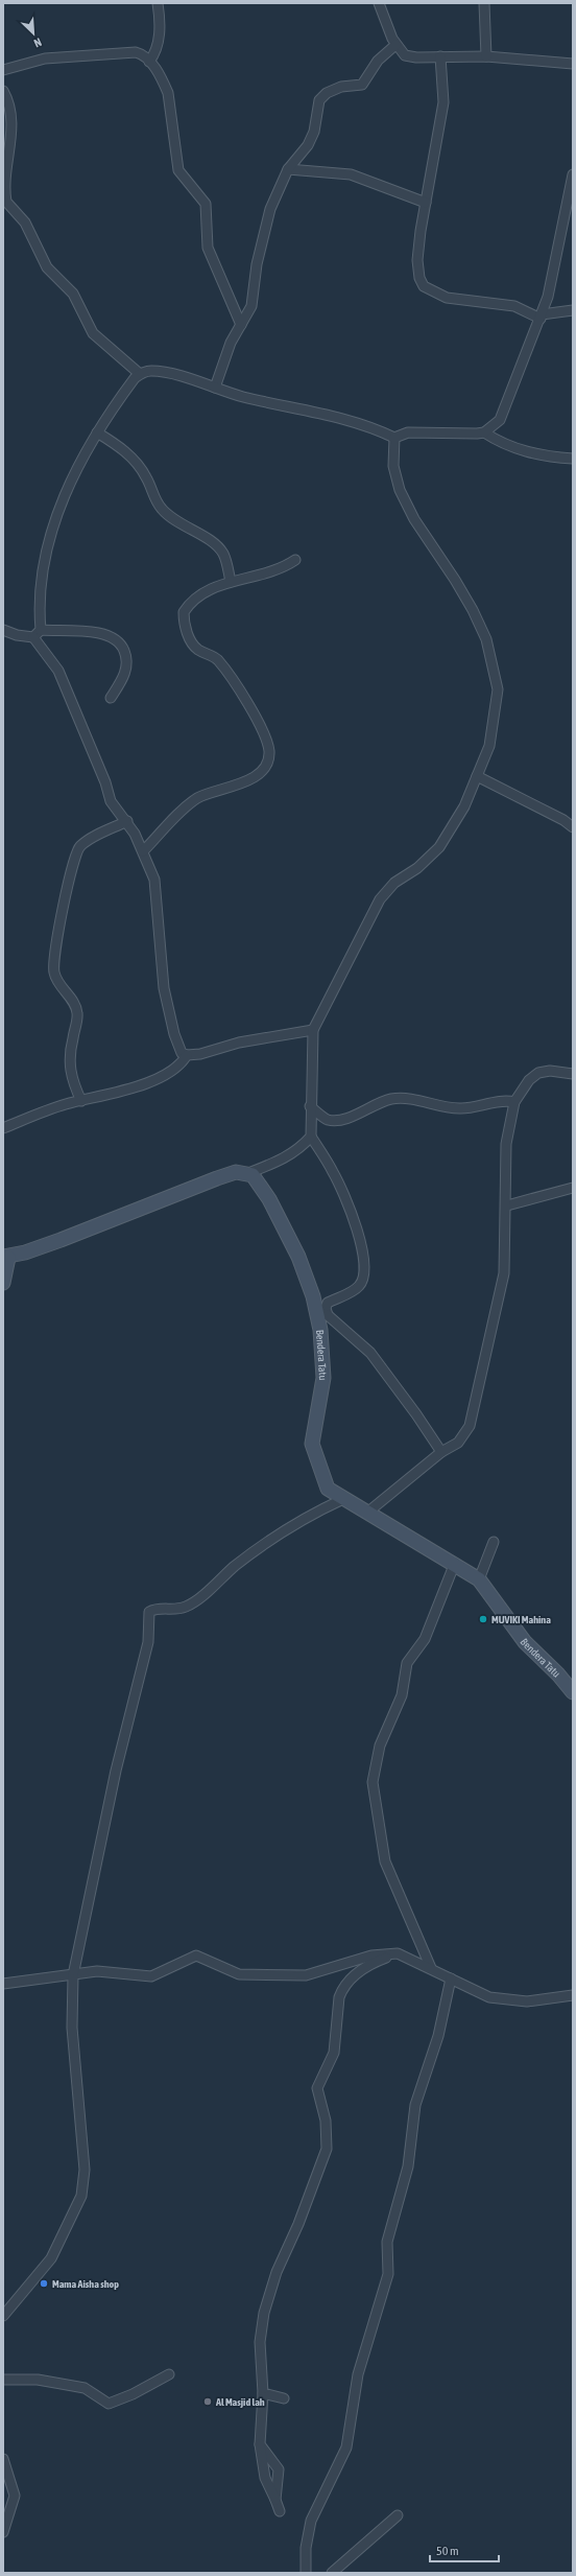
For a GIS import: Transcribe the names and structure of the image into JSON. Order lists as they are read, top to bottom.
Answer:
{
  "streets": {
    "main road": ["Bendera Tatu"]
  },
  "places": ["MUVIKI Mahina", "Mama Aisha shop", "Al Masjid lah"],
  "scale_bar": "50 m",
  "north": "bottom right"
}
